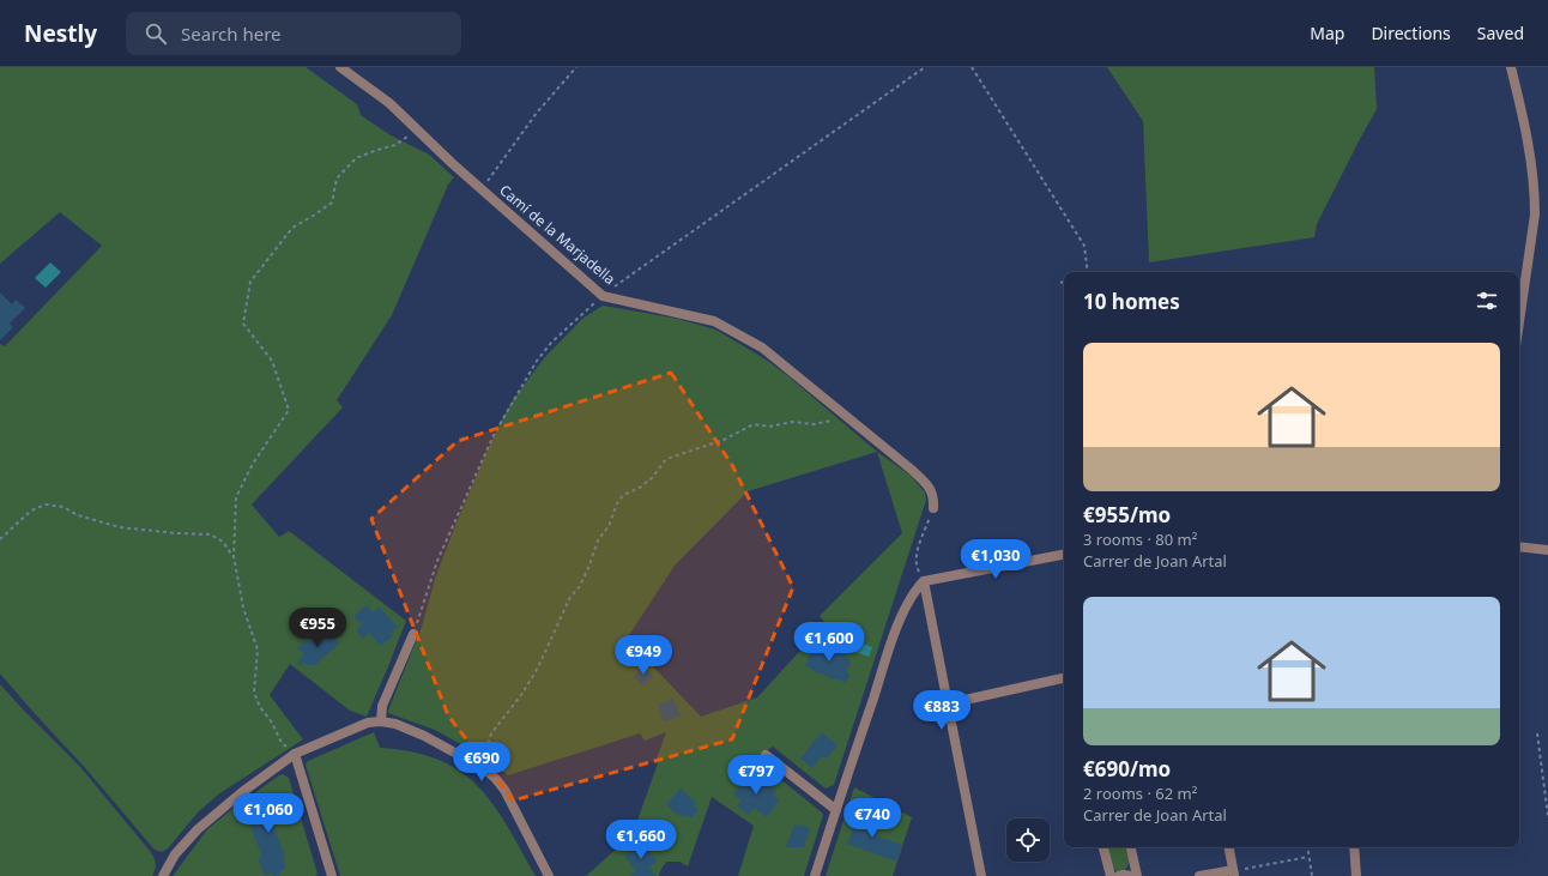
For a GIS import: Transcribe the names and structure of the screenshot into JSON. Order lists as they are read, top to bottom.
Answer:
{
  "streets": {
    "street": ["Camí de la Marjadella"]
  },
  "page": {
    "header": "Nestly",
    "search": "Search here",
    "nav": ["Map", "Directions", "Saved"],
    "heading": "10 homes",
    "list": [
      {
        "name": "€955/mo",
        "note": "3 rooms · 80 m² · Carrer de Joan Artal"
      },
      {
        "name": "€690/mo",
        "note": "2 rooms · 62 m² · Carrer de Joan Artal"
      }
    ],
    "price": [
      "€1,030",
      "€955",
      "€1,600",
      "€949",
      "€883",
      "€690",
      "€797",
      "€1,060",
      "€740",
      "€1,660"
    ]
  }
}
